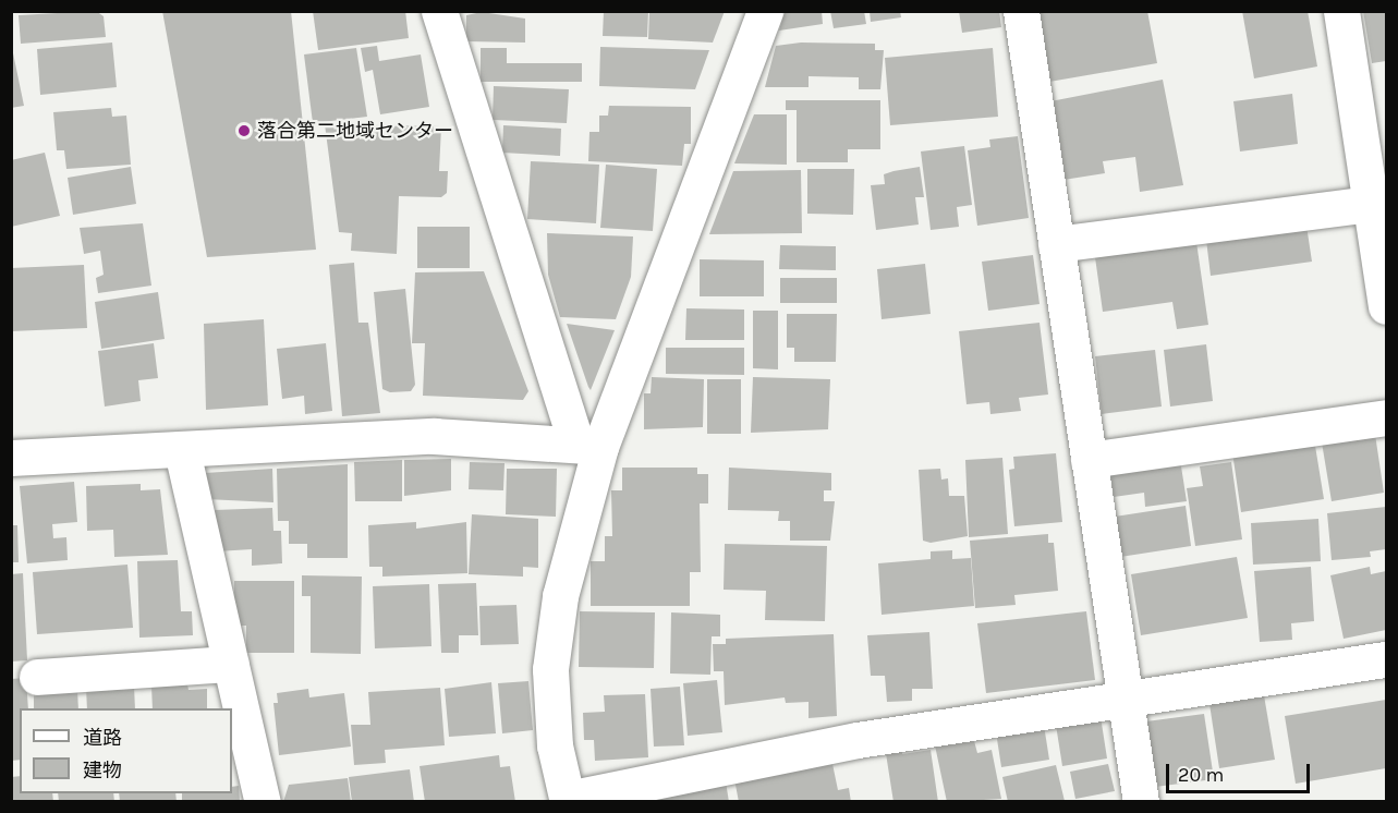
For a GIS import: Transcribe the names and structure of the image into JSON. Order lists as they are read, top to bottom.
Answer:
{
  "places": ["落合第二地域センター"],
  "legend": ["道路", "建物"],
  "scale_bar": "20 m"
}
